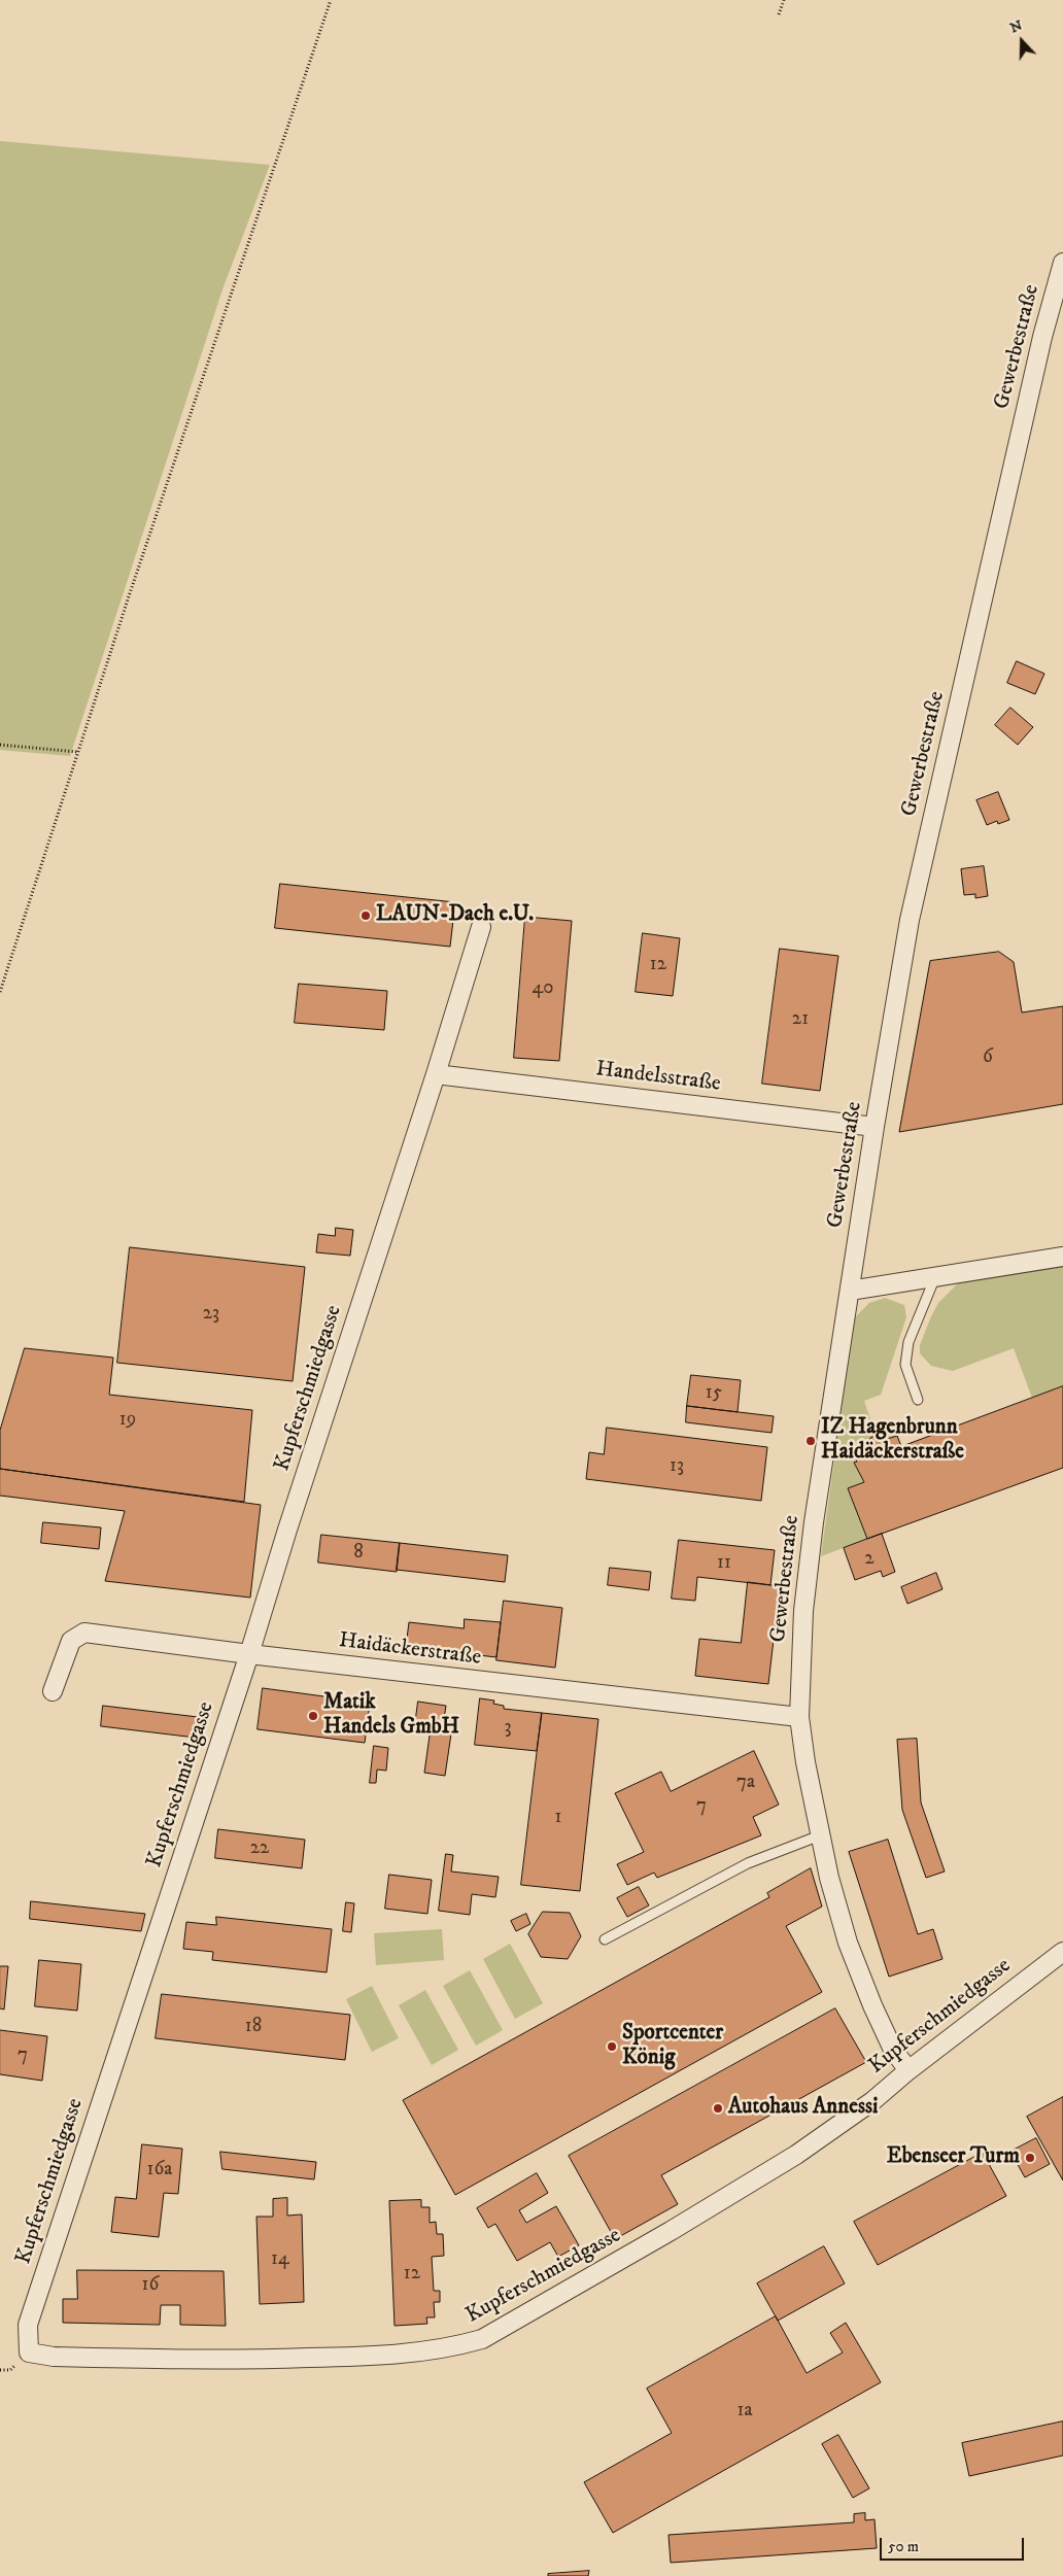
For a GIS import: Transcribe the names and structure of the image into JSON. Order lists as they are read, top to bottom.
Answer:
{
  "streets": {
    "street": [
      "Gewerbestraße",
      "Handelsstraße",
      "Kupferschmiedgasse",
      "Haidäckerstraße"
    ]
  },
  "crossings": [
    ["Gewerbestraße", "Handelsstraße"],
    ["Gewerbestraße", "Kupferschmiedgasse"],
    ["Gewerbestraße", "Haidäckerstraße"],
    ["Handelsstraße", "Kupferschmiedgasse"],
    ["Kupferschmiedgasse", "Haidäckerstraße"]
  ],
  "places": [
    "LAUN-Dach e.U.",
    "IZ Hagenbrunn Haidäckerstraße",
    "Matik Handels GmbH",
    "Sportcenter König",
    "Autohaus Annessi",
    "Ebenseer Turm"
  ],
  "house_numbers": [
    "12",
    "40",
    "21",
    "6",
    "23",
    "15",
    "19",
    "13",
    "8",
    "2",
    "11",
    "3",
    "7a",
    "7",
    "1",
    "22",
    "18",
    "7",
    "16a",
    "14",
    "12",
    "16",
    "1a"
  ],
  "scale_bar": "50 m",
  "north": "top"
}
